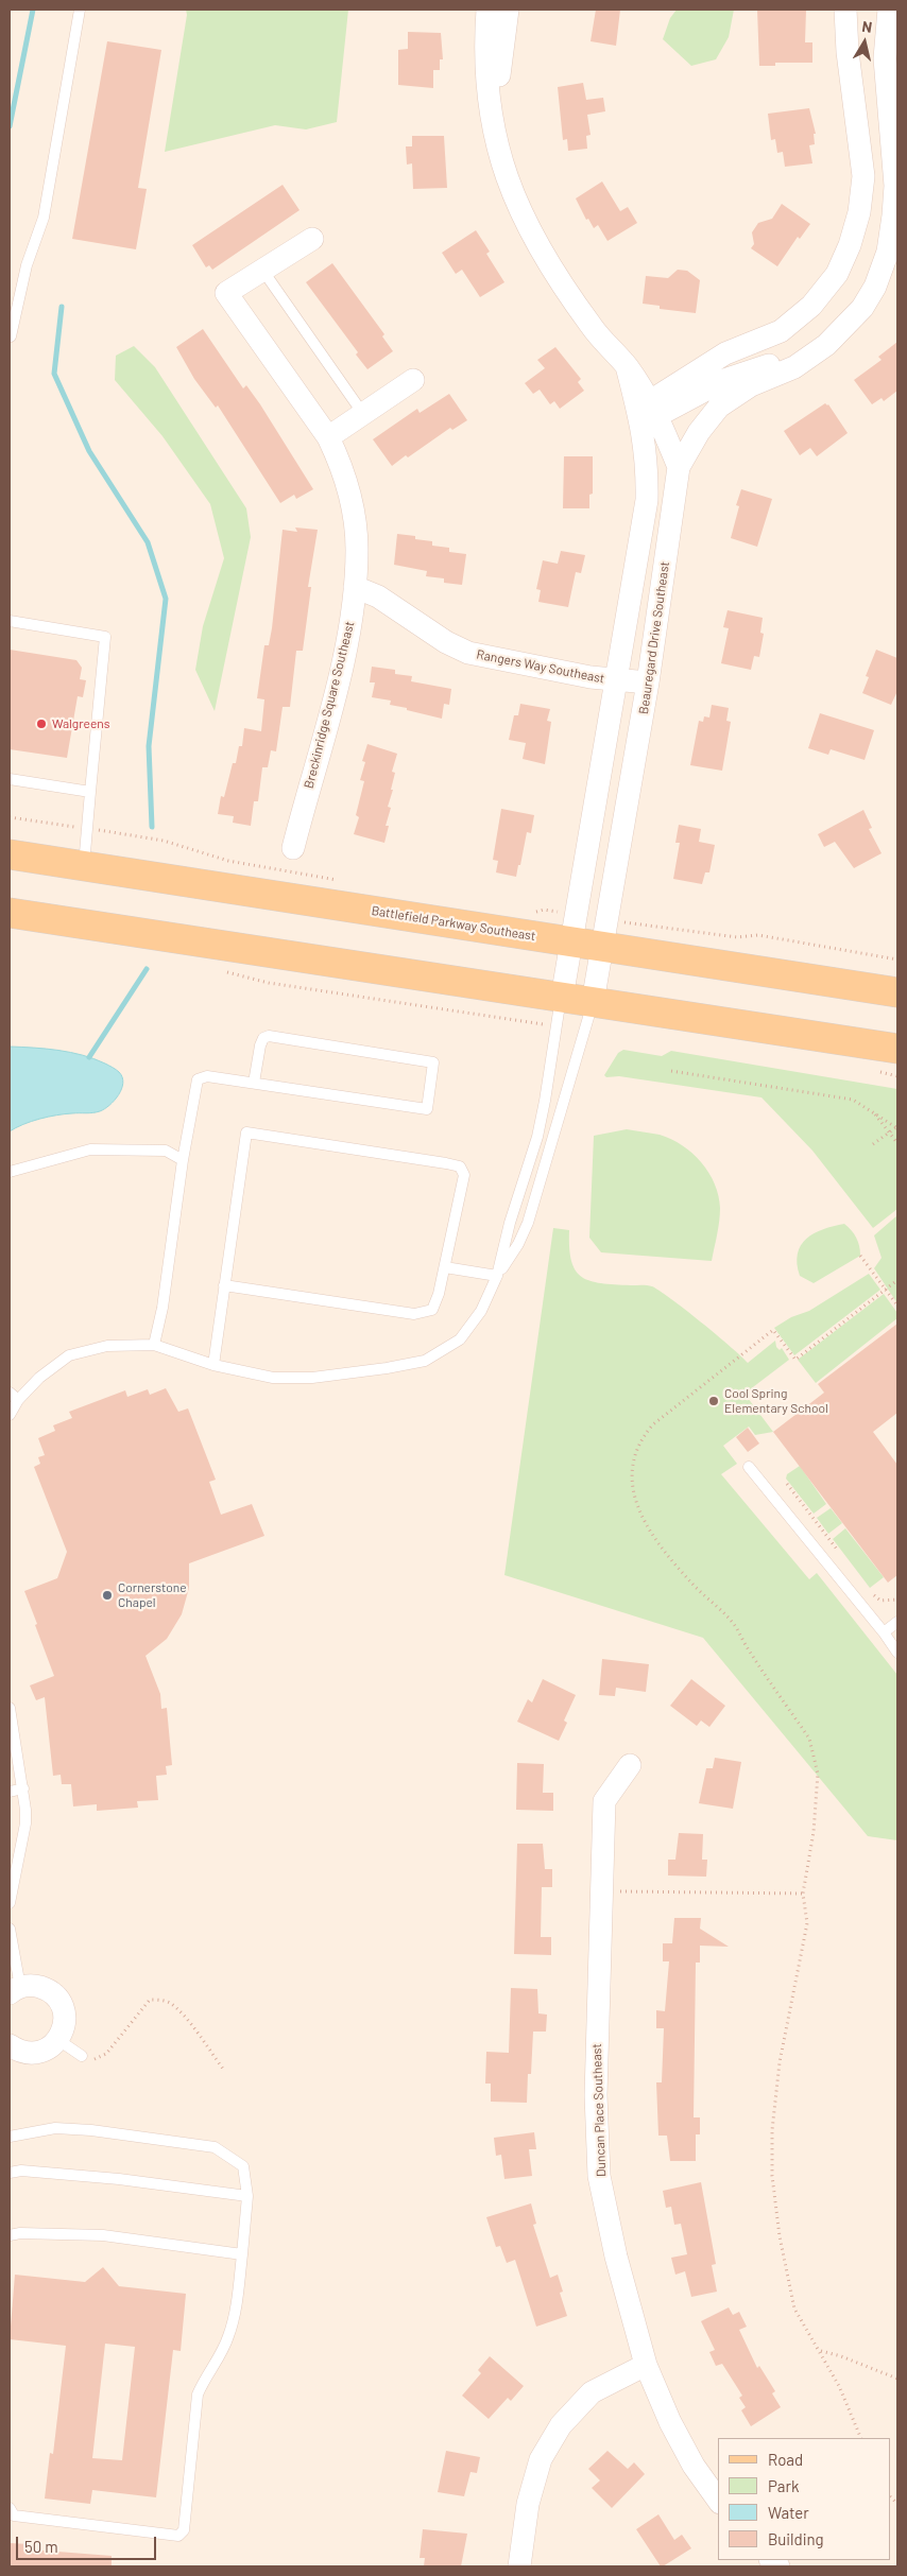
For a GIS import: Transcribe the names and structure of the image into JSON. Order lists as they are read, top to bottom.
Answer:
{
  "streets": {
    "main road": ["Battlefield Parkway Southeast"],
    "street": [
      "Beauregard Drive Southeast",
      "Rangers Way Southeast",
      "Breckinridge Square Southeast",
      "Duncan Place Southeast"
    ]
  },
  "crossings": [
    ["Beauregard Drive Southeast", "Rangers Way Southeast"],
    ["Beauregard Drive Southeast", "Battlefield Parkway Southeast"],
    ["Rangers Way Southeast", "Breckinridge Square Southeast"]
  ],
  "places": ["Walgreens", "Cool Spring Elementary School", "Cornerstone Chapel"],
  "legend": [
    "Road",
    "Park",
    "Water",
    "Building"
  ],
  "scale_bar": "50 m",
  "north": "top"
}
